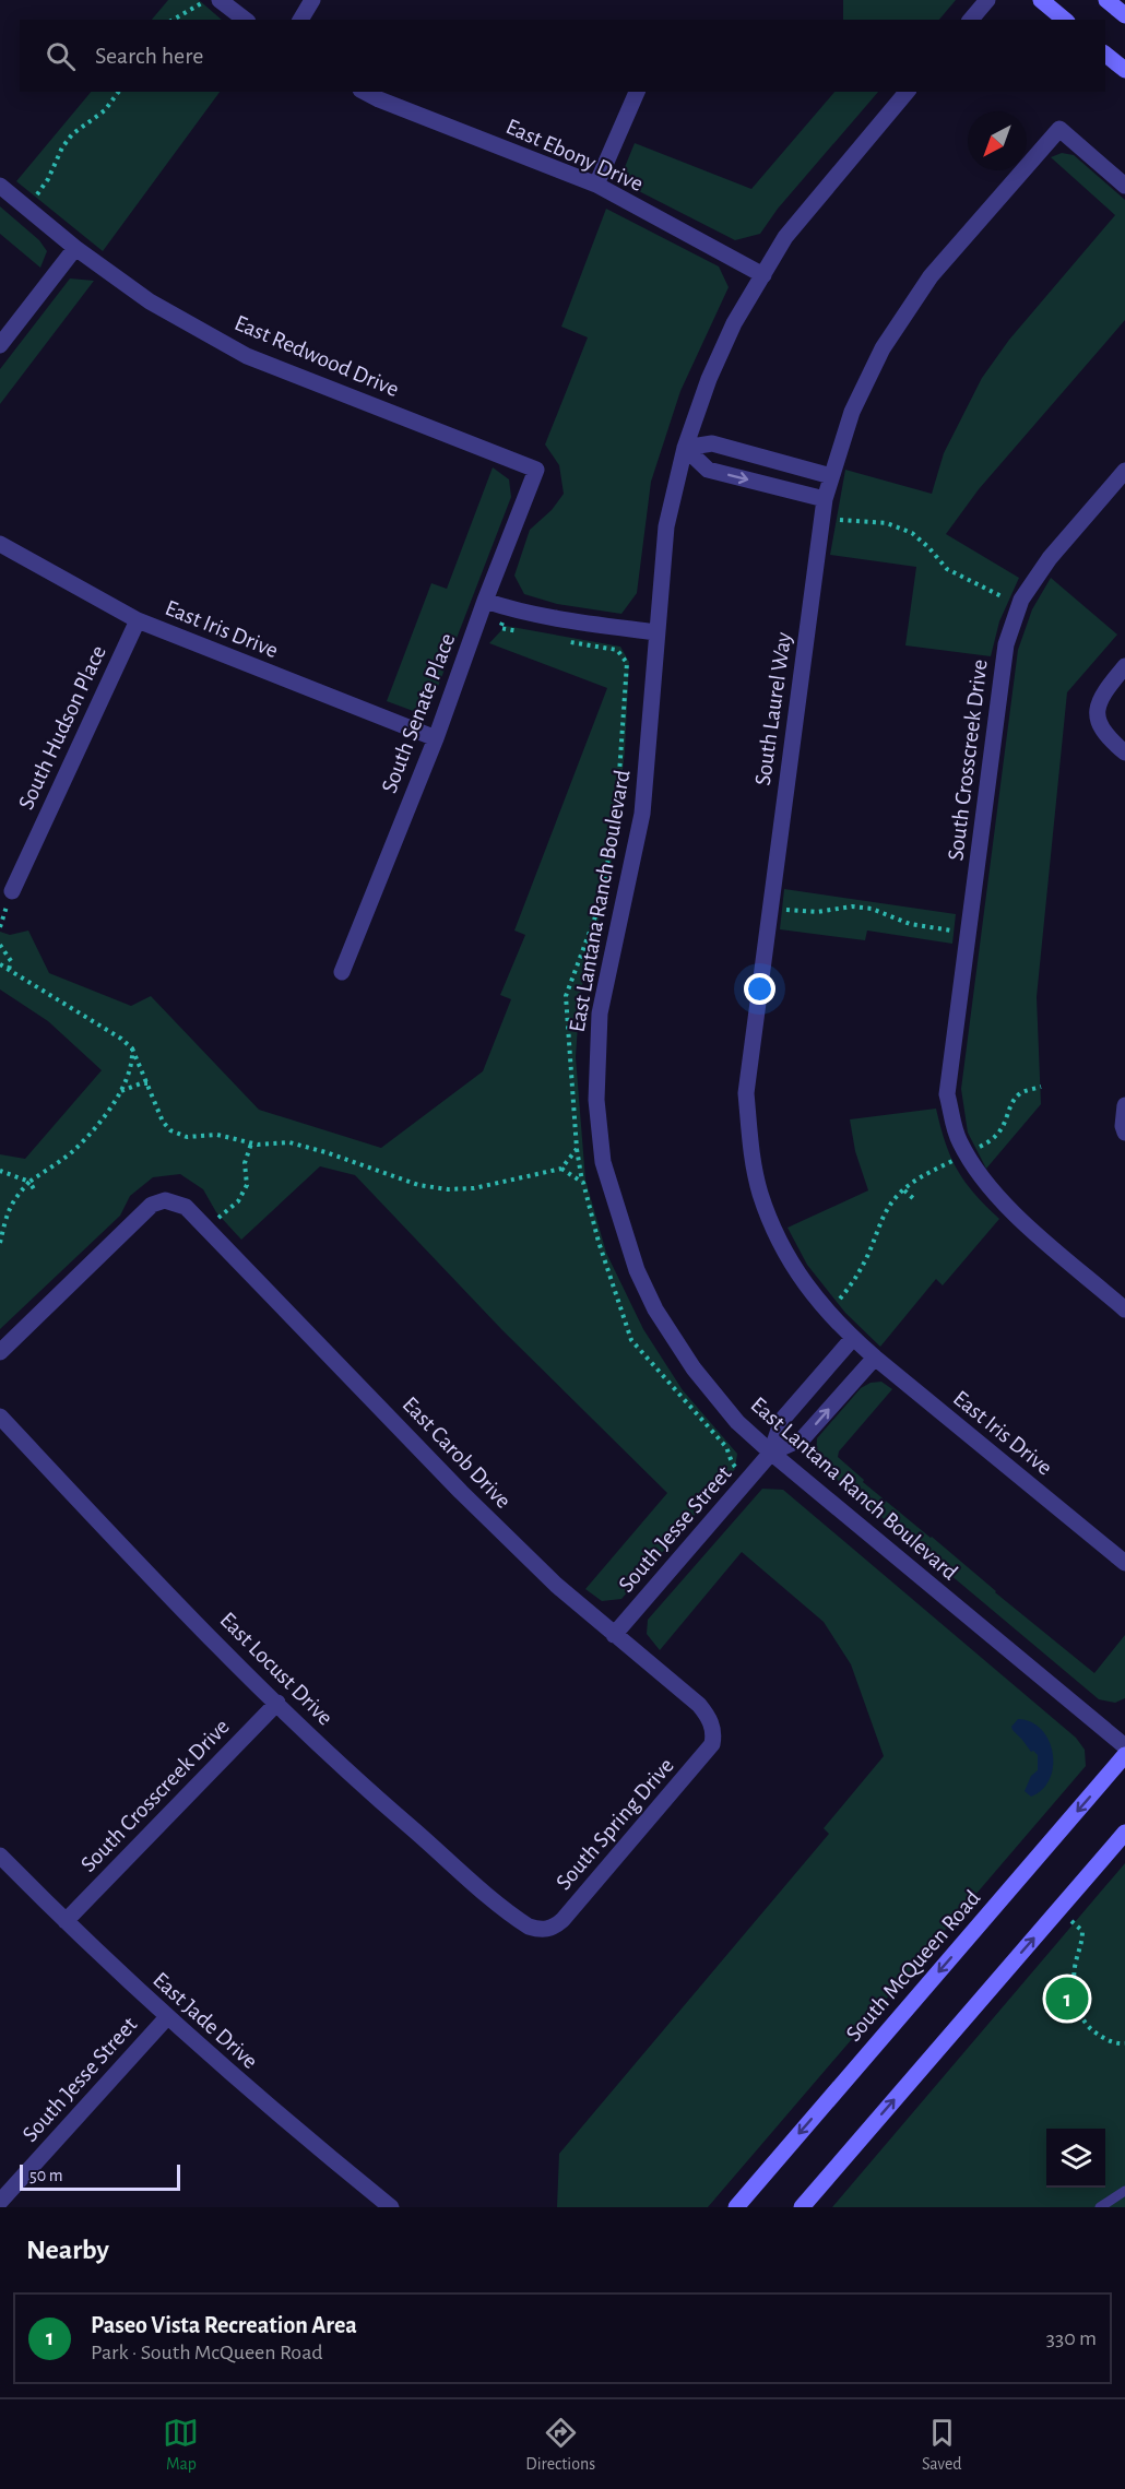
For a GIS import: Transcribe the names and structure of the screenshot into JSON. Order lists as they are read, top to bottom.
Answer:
{
  "streets": {
    "main road": ["South McQueen Road"],
    "street": [
      "East Ebony Drive",
      "East Redwood Drive",
      "East Iris Drive",
      "South Laurel Way",
      "South Senate Place",
      "South Hudson Place",
      "South Crosscreek Drive",
      "East Lantana Ranch Boulevard",
      "East Carob Drive",
      "South Jesse Street",
      "East Locust Drive",
      "South Spring Drive",
      "East Jade Drive"
    ]
  },
  "crossings": [
    ["East Ebony Drive", "East Lantana Ranch Boulevard"],
    ["East Redwood Drive", "South Senate Place"],
    ["East Iris Drive", "South Laurel Way"],
    ["East Iris Drive", "South Senate Place"],
    ["East Iris Drive", "South Hudson Place"],
    ["East Iris Drive", "South Jesse Street"],
    ["South Laurel Way", "South Jesse Street"],
    ["South Crosscreek Drive", "East Locust Drive"],
    ["South Crosscreek Drive", "East Jade Drive"],
    ["East Lantana Ranch Boulevard", "South Jesse Street"],
    ["East Carob Drive", "South Jesse Street"],
    ["East Carob Drive", "South Spring Drive"],
    ["South Jesse Street", "East Jade Drive"],
    ["East Locust Drive", "South Spring Drive"]
  ],
  "scale_bar": "50 m",
  "north": "bottom left",
  "page": {
    "search": "Search here",
    "pins": "1",
    "scale": "50 m",
    "heading": "Nearby",
    "list": [
      {
        "mark": "1",
        "name": "Paseo Vista Recreation Area",
        "note": "Park · South McQueen Road",
        "value": "330 m"
      }
    ],
    "nav": ["Map", "Directions", "Saved"]
  }
}
